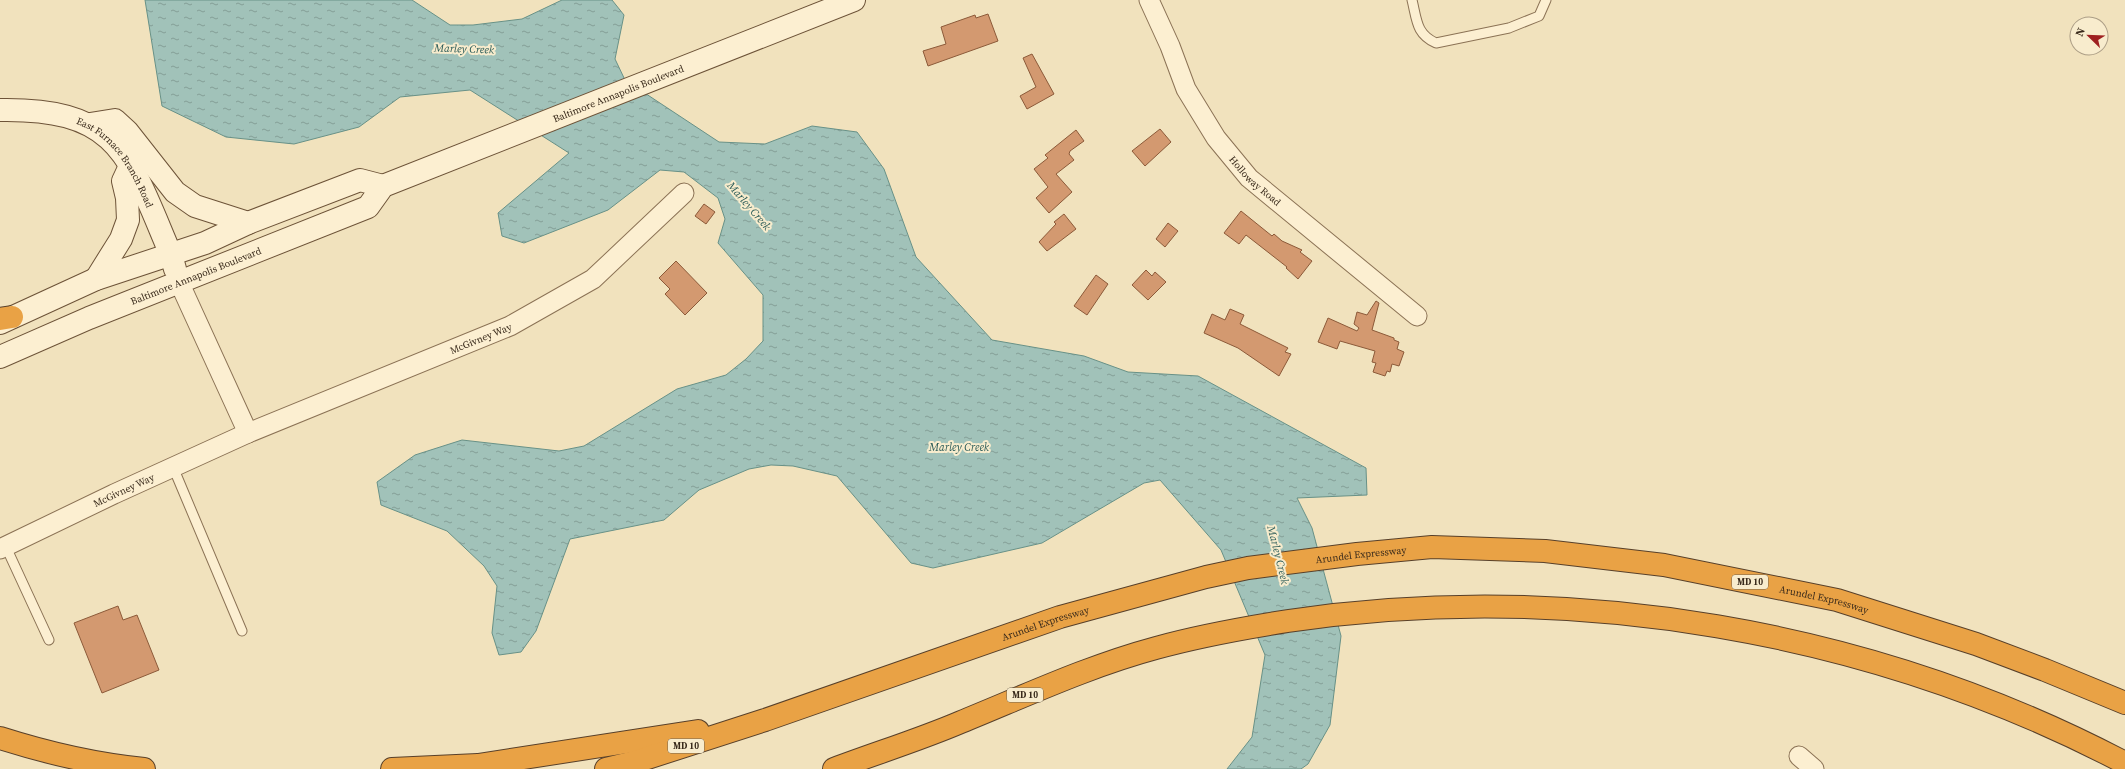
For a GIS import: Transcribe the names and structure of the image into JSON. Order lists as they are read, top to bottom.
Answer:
{
  "streets": {
    "highway": ["Arundel Expressway", "MD 10"],
    "main road": ["Baltimore Annapolis Boulevard", "East Furnace Branch Road"],
    "street": ["Holloway Road", "McGivney Way"]
  },
  "crossings": [
    ["Baltimore Annapolis Boulevard", "East Furnace Branch Road"]
  ],
  "water": ["Marley Creek"],
  "north": "top left"
}
